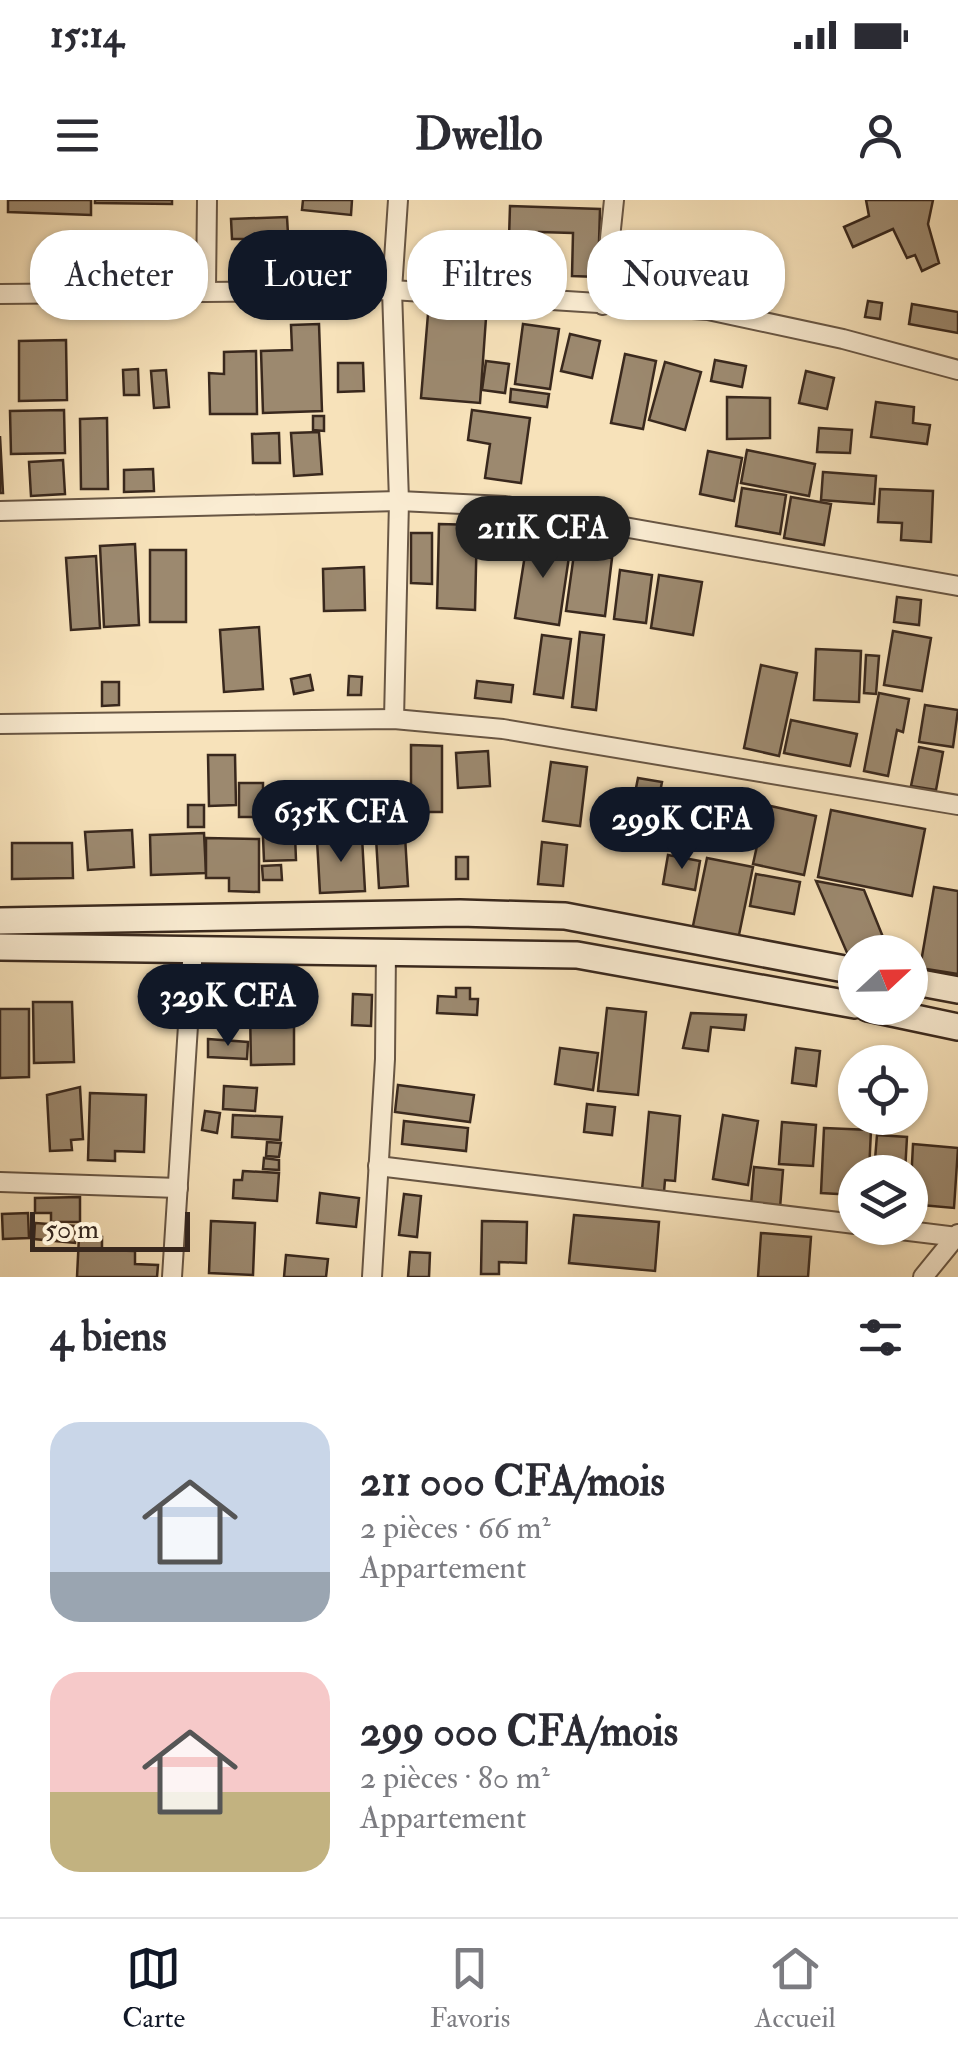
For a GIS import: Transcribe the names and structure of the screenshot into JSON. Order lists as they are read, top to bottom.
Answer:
{
  "scale_bar": "50 m",
  "north": "right",
  "page": {
    "status": "15:14",
    "header": "Dwello",
    "chip": [
      "Acheter",
      "Louer",
      "Filtres",
      "Nouveau"
    ],
    "price": [
      "211K CFA",
      "635K CFA",
      "299K CFA",
      "329K CFA"
    ],
    "scale": "50 m",
    "heading": "4 biens",
    "list": [
      {
        "name": "211 000 CFA/mois",
        "note": "2 pièces · 66 m² · Appartement"
      },
      {
        "name": "299 000 CFA/mois",
        "note": "2 pièces · 80 m² · Appartement"
      }
    ],
    "tabs": ["Carte", "Favoris", "Accueil"]
  }
}
